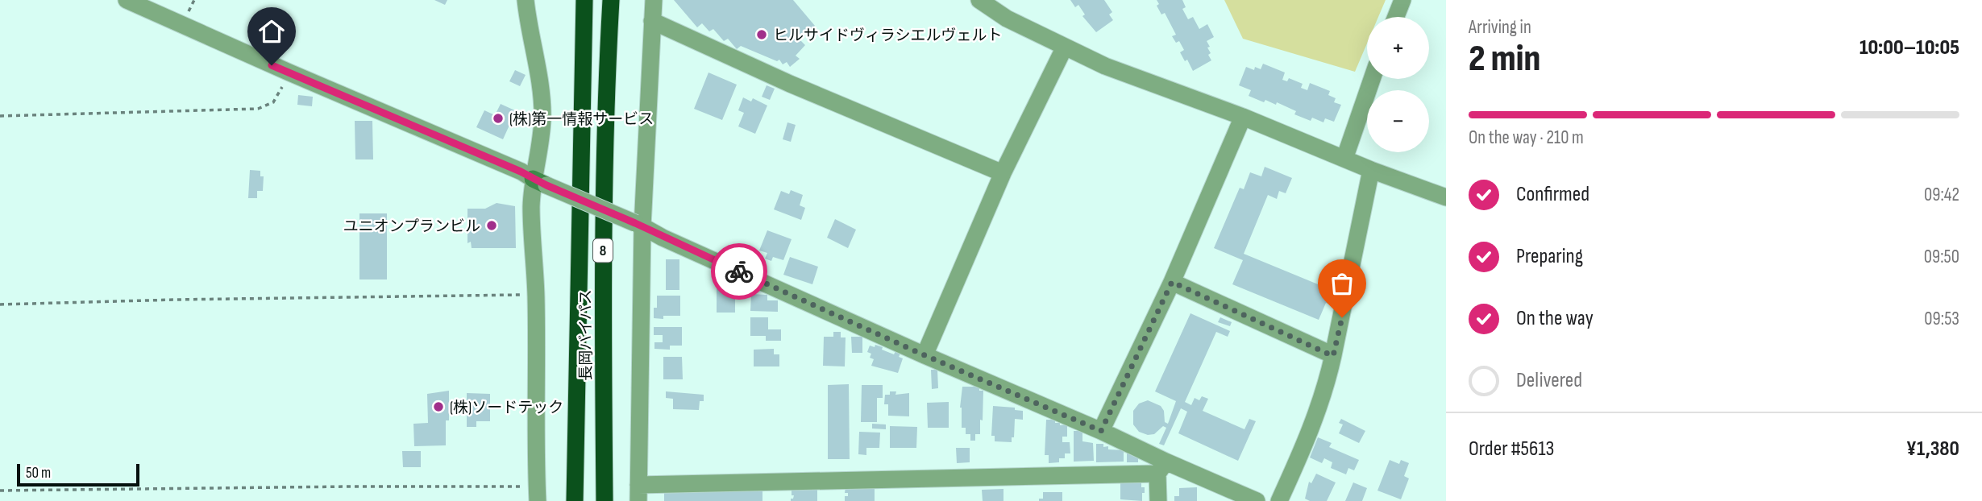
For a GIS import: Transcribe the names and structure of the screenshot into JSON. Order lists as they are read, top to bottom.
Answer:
{
  "streets": {
    "highway": ["8", "長岡バイパス"]
  },
  "places": [
    "ヒルサイドヴィラシエルヴェルト",
    "(株)第一情報サービス",
    "ユニオンプランビル",
    "(株)ソードテック"
  ],
  "scale_bar": "50 m",
  "page": {
    "heading": ["2 min", "Arriving in", "10:00–10:05"],
    "panel": ["Order #5613", "¥1,380"],
    "map_buttons": ["+", "−"],
    "bar": "On the way · 210 m",
    "list": [
      ["Confirmed", "09:42"],
      ["Preparing", "09:50"],
      ["On the way", "09:53"],
      "Delivered"
    ],
    "scale": "50 m"
  }
}
